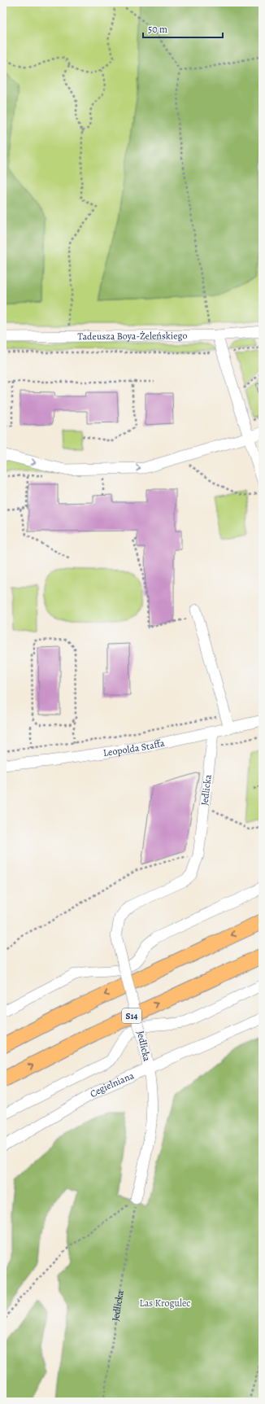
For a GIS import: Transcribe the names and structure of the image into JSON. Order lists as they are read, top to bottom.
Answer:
{
  "streets": {
    "highway": ["S14"],
    "street": [
      "Tadeusza Boya-Żeleńskiego",
      "Leopolda Staffa",
      "Jedlicka",
      "Cegielniana"
    ]
  },
  "crossings": [
    ["Leopolda Staffa", "Jedlicka"],
    ["Jedlicka", "Cegielniana"]
  ],
  "parks": ["Las Krogulec"],
  "scale_bar": "50 m"
}
